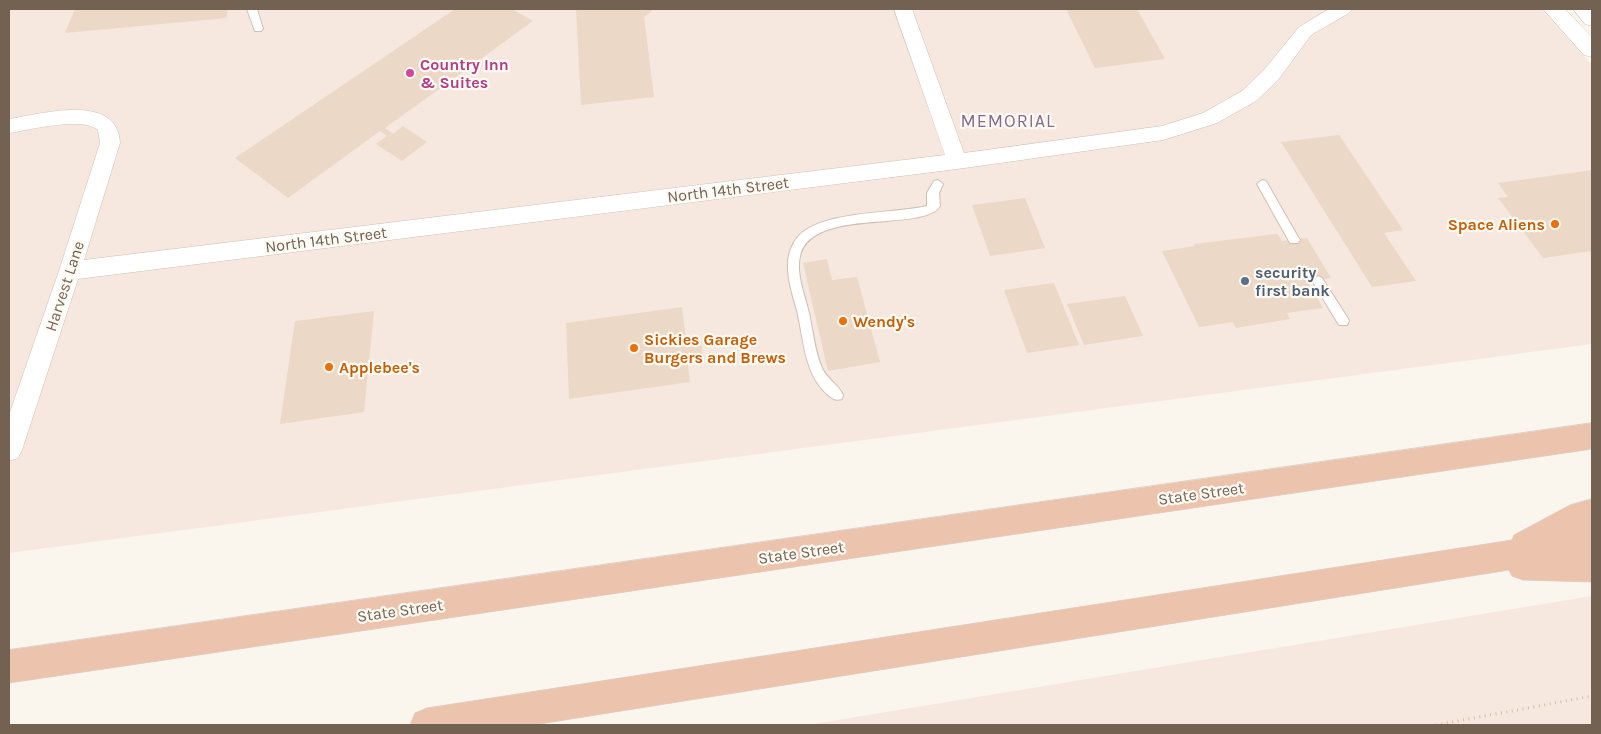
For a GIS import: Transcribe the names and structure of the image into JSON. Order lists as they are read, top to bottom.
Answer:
{
  "streets": {
    "highway": ["State Street"],
    "street": ["North 14th Street", "Harvest Lane"]
  },
  "crossings": [
    ["North 14th Street", "Harvest Lane"]
  ],
  "districts": ["MEMORIAL"],
  "places": [
    "Country Inn & Suites",
    "Space Aliens",
    "security first bank",
    "Wendy's",
    "Sickies Garage Burgers and Brews",
    "Applebee's"
  ]
}
